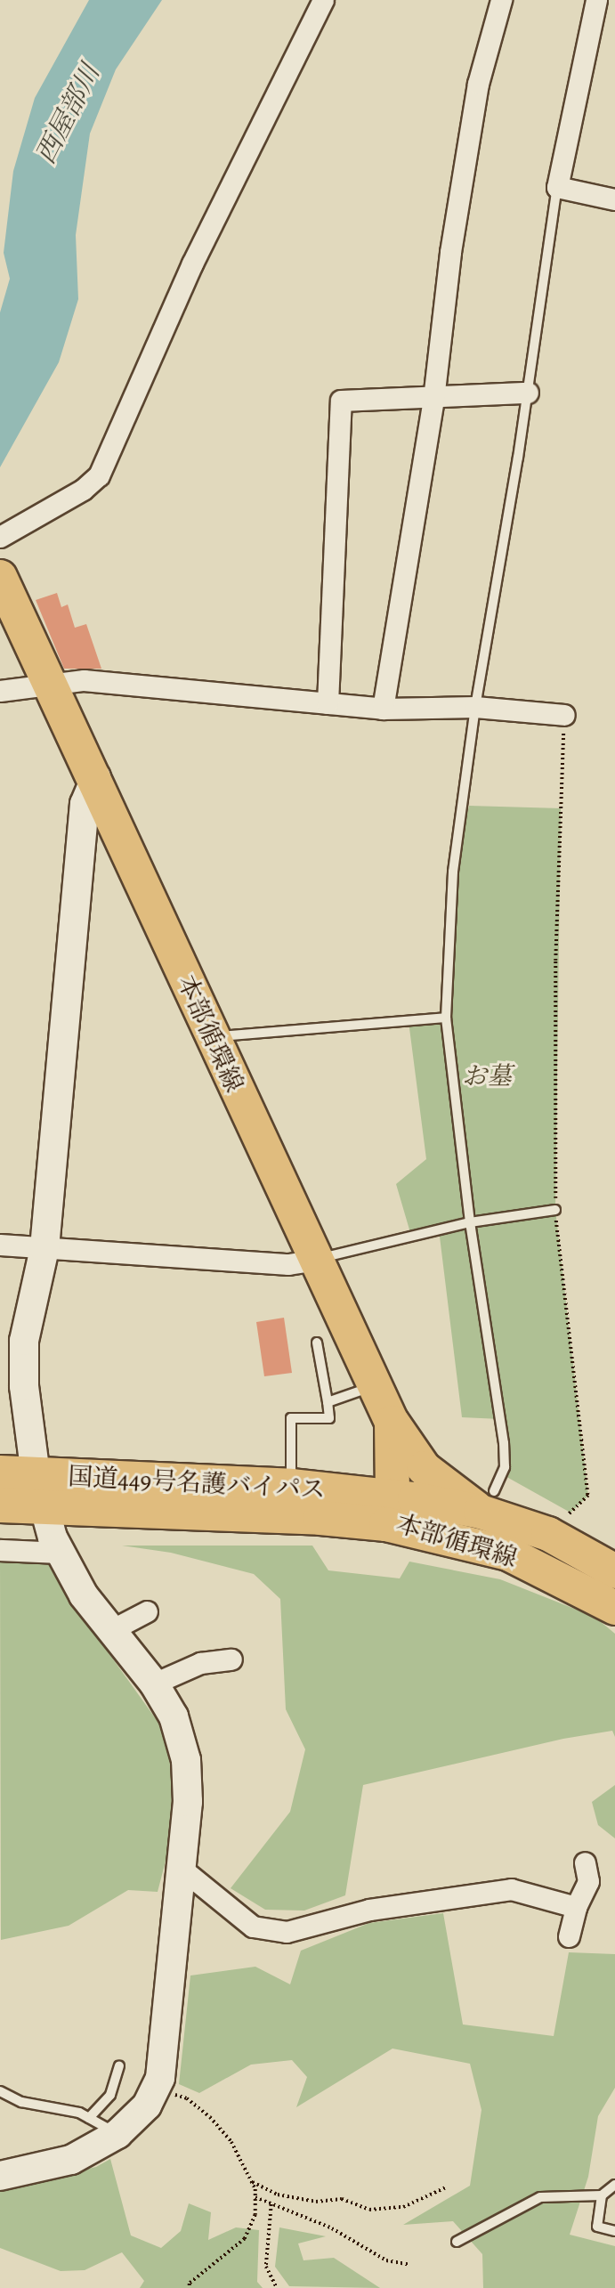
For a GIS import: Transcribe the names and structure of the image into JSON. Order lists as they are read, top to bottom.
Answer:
{
  "streets": {
    "highway": ["本部循環線", "国道449号名護バイパス"]
  },
  "crossings": [
    ["本部循環線", "国道449号名護バイパス"]
  ],
  "water": ["西屋部川"],
  "parks": ["お墓"]
}
